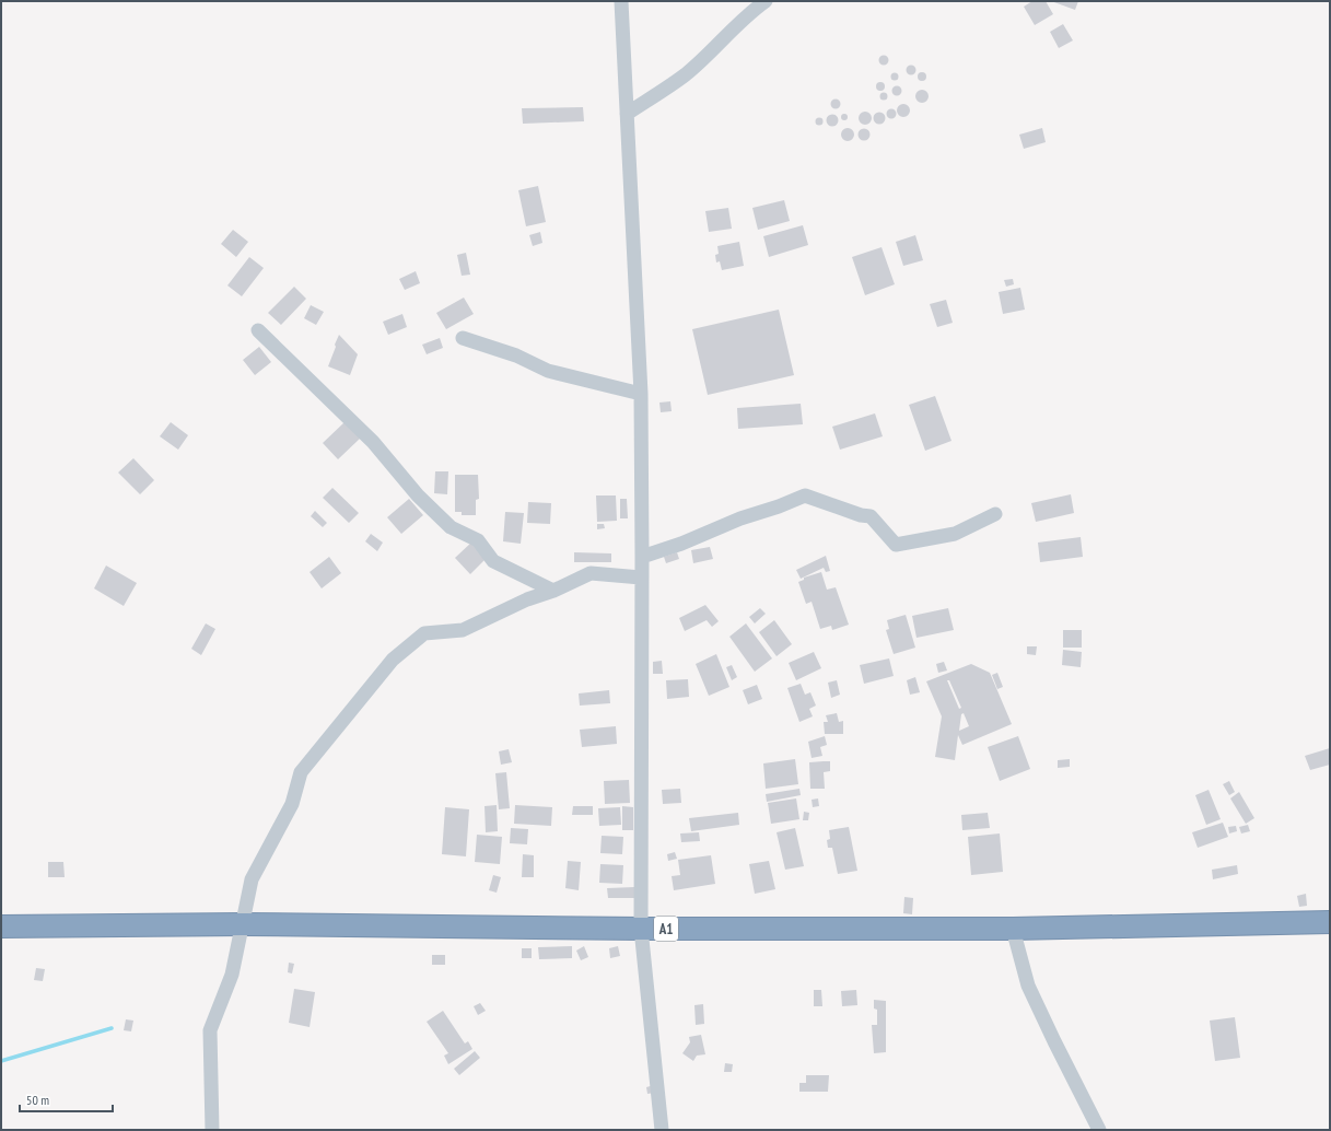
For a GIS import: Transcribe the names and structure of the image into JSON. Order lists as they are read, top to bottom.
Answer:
{
  "streets": {
    "highway": ["A1"]
  },
  "scale_bar": "50 m"
}
